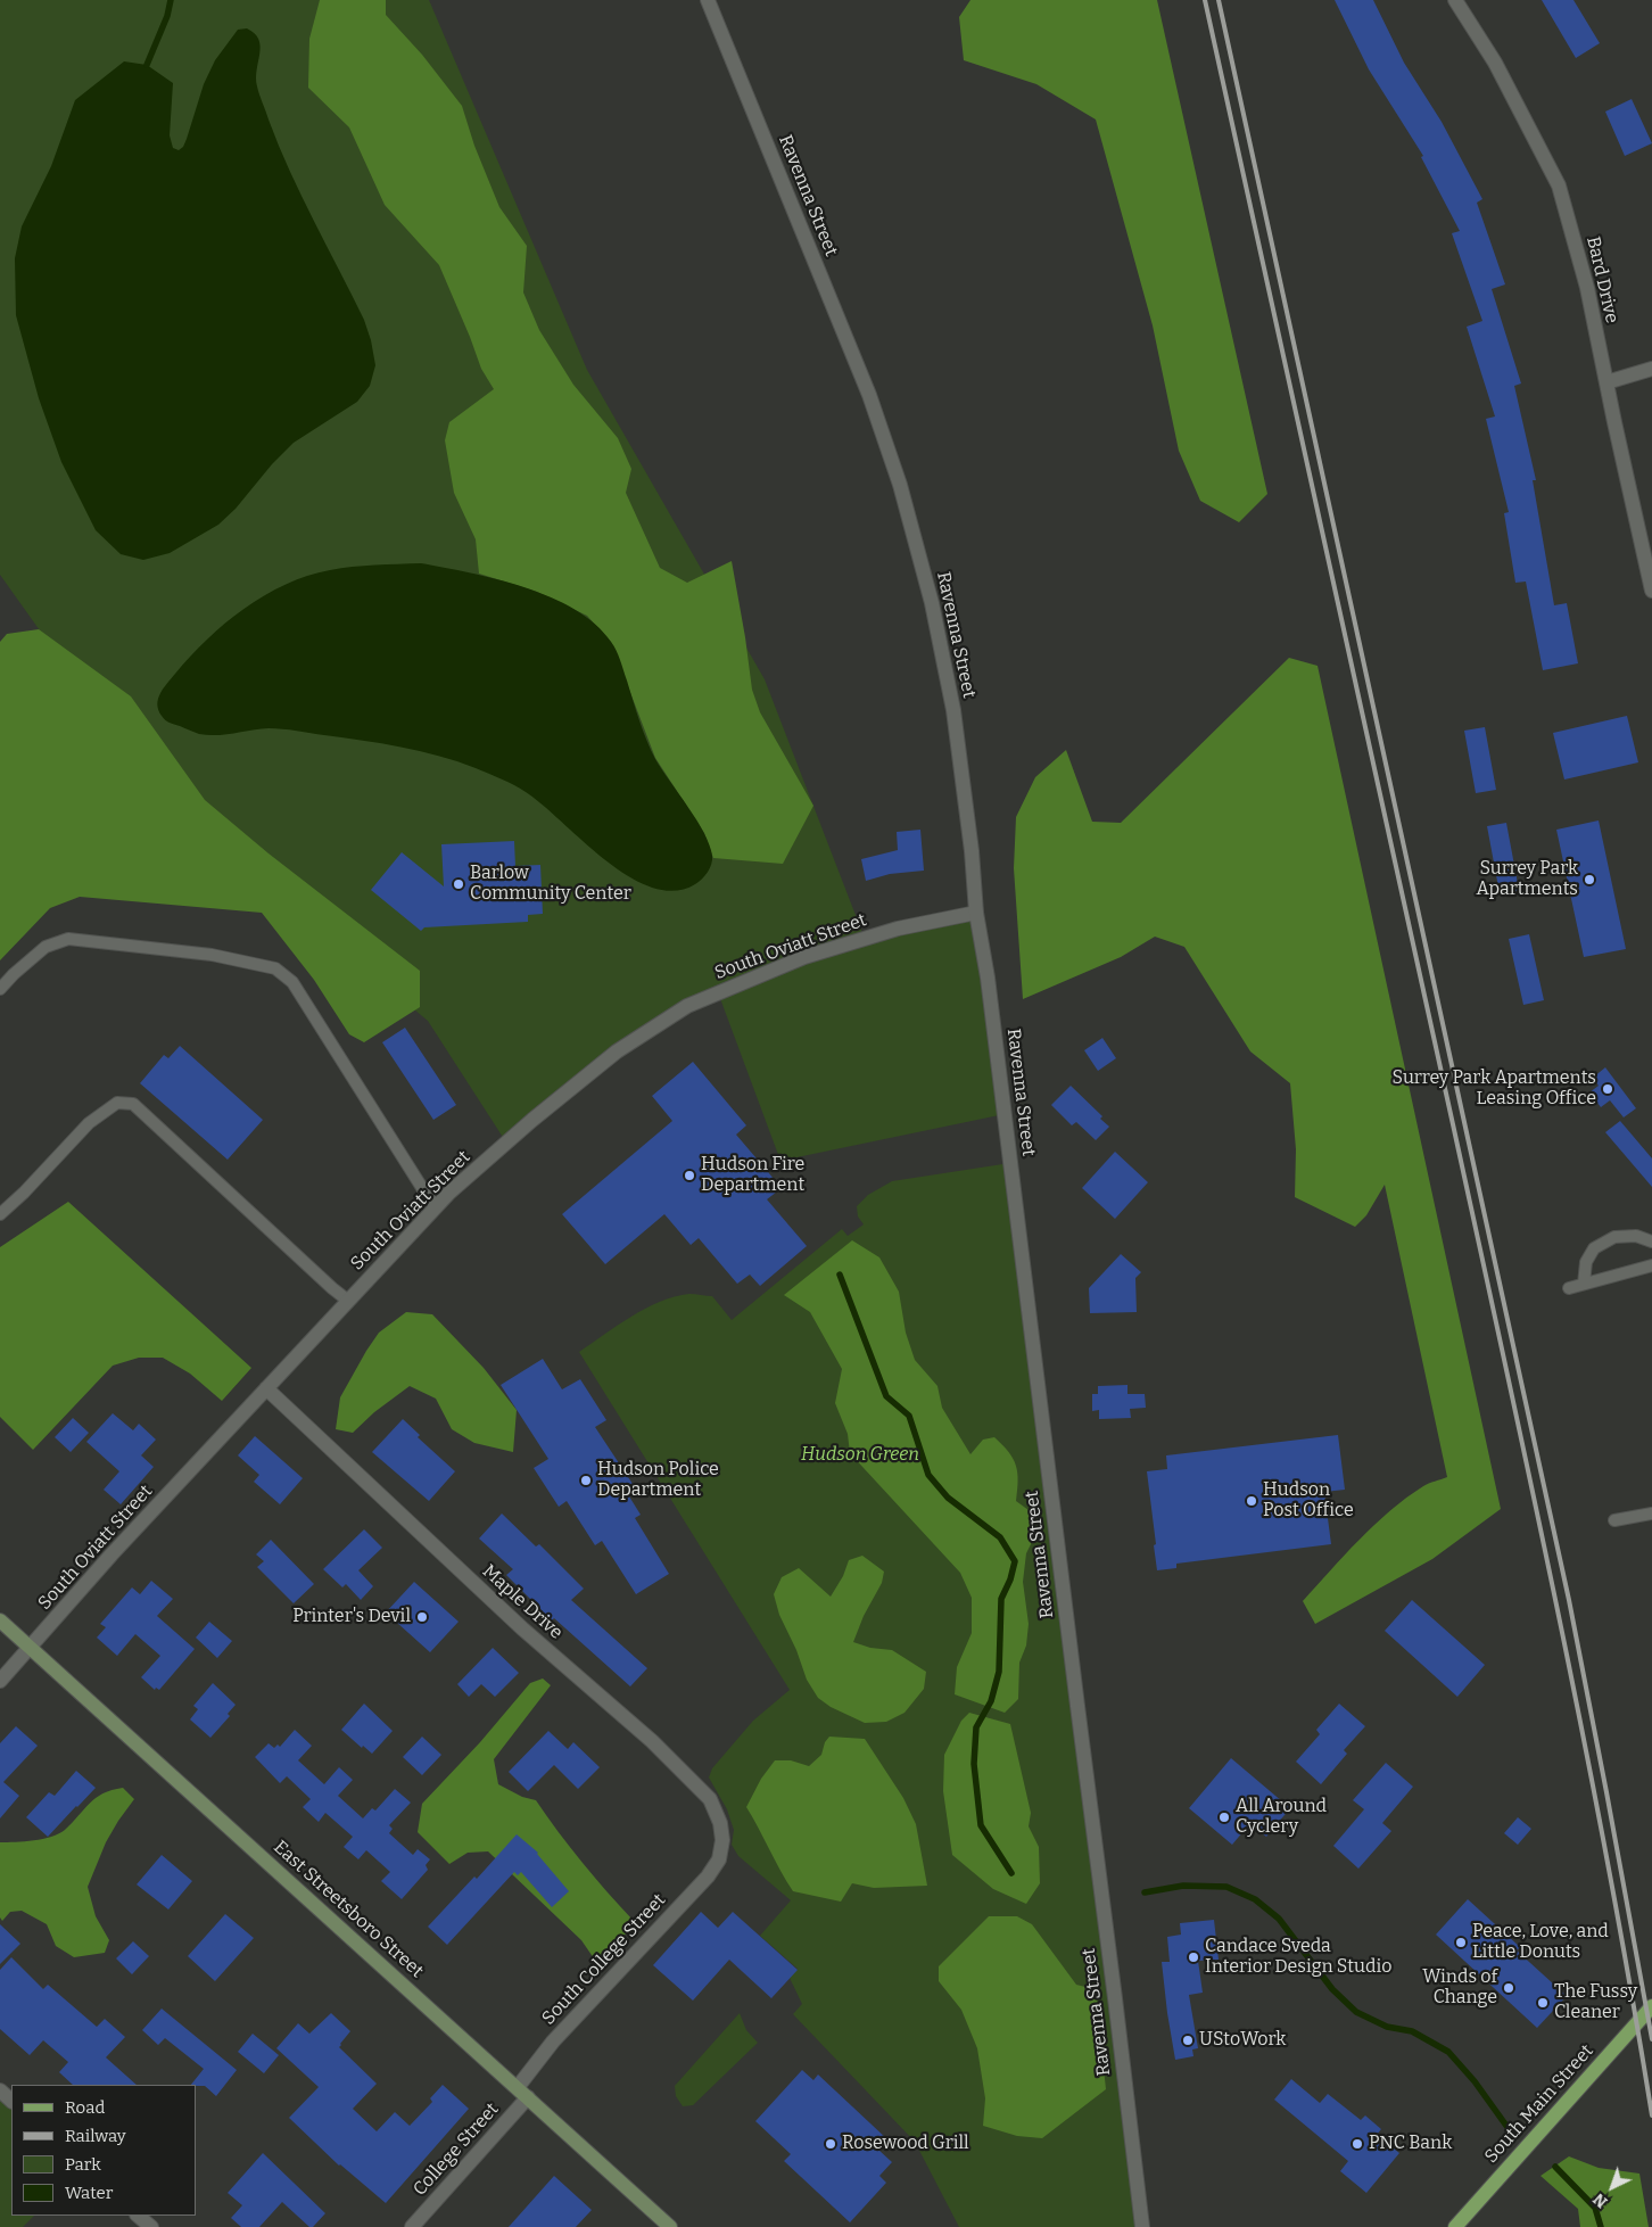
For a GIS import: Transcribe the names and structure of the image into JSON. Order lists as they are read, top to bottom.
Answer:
{
  "streets": {
    "main road": ["East Streetsboro Street", "South Main Street"],
    "street": [
      "Ravenna Street",
      "Bard Drive",
      "South Oviatt Street",
      "Maple Drive",
      "South College Street",
      "College Street"
    ]
  },
  "crossings": [
    ["Ravenna Street", "South Oviatt Street"],
    ["South Oviatt Street", "Maple Drive"],
    ["South Oviatt Street", "East Streetsboro Street"],
    ["Maple Drive", "South College Street"],
    ["East Streetsboro Street", "South College Street"],
    ["East Streetsboro Street", "College Street"],
    ["South College Street", "College Street"]
  ],
  "parks": ["Hudson Green"],
  "places": [
    "Surrey Park Apartments",
    "Barlow Community Center",
    "Surrey Park Apartments Leasing Office",
    "Hudson Fire Department",
    "Hudson Police Department",
    "Hudson Post Office",
    "Printer's Devil",
    "All Around Cyclery",
    "Peace, Love, and Little Donuts",
    "Candace Sveda Interior Design Studio",
    "Winds of Change",
    "The Fussy Cleaner",
    "UStoWork",
    "Rosewood Grill",
    "PNC Bank"
  ],
  "legend": [
    "Road",
    "Railway",
    "Park",
    "Water"
  ],
  "north": "bottom left"
}
